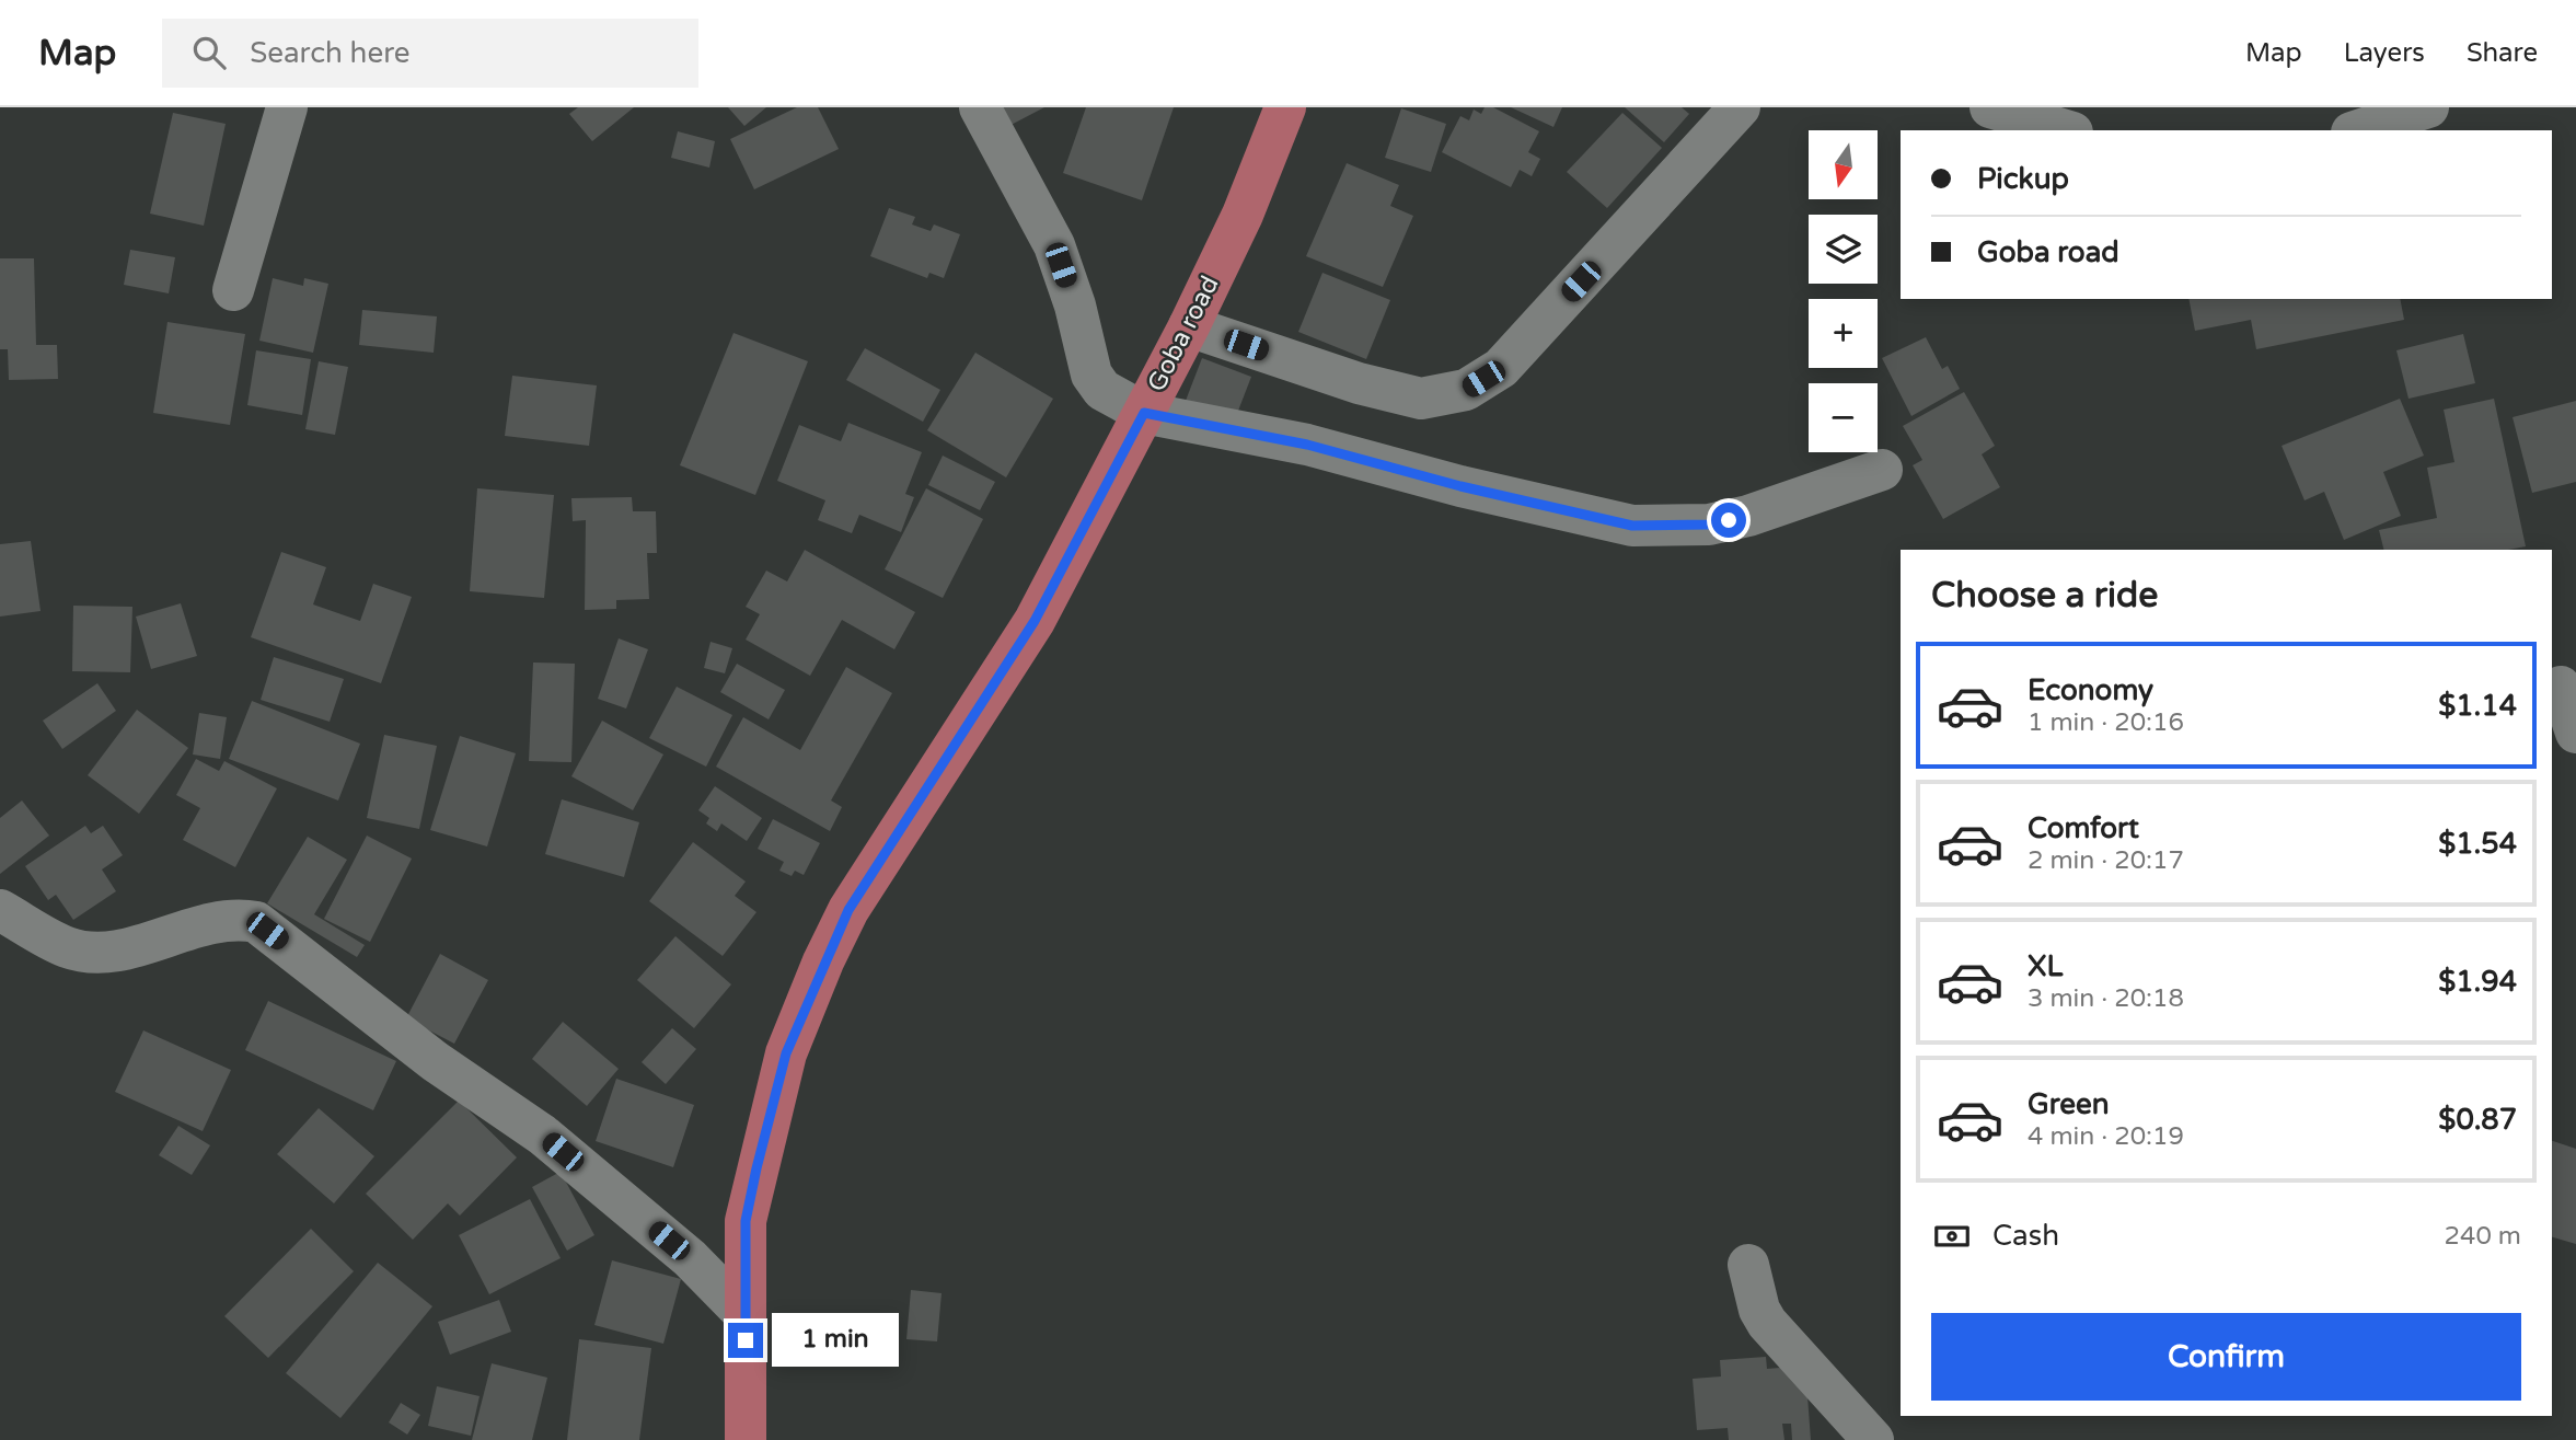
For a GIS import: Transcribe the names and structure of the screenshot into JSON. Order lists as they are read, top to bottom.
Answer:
{
  "streets": {
    "main road": ["Goba road"]
  },
  "north": "bottom",
  "page": {
    "header": "Map",
    "search": "Search here",
    "nav": ["Map", "Layers", "Share"],
    "map_buttons": ["+", "−"],
    "banner": ["Pickup", "Goba road"],
    "heading": "Choose a ride",
    "list": [
      {
        "name": "Economy",
        "note": "1 min · 20:16",
        "value": "$1.14"
      },
      {
        "name": "Comfort",
        "note": "2 min · 20:17",
        "value": "$1.54"
      },
      {
        "name": "XL",
        "note": "3 min · 20:18",
        "value": "$1.94"
      },
      {
        "name": "Green",
        "note": "4 min · 20:19",
        "value": "$0.87"
      }
    ],
    "pay": ["Cash", "240 m"],
    "buttons": "Confirm",
    "bubble": "1 min"
  }
}
